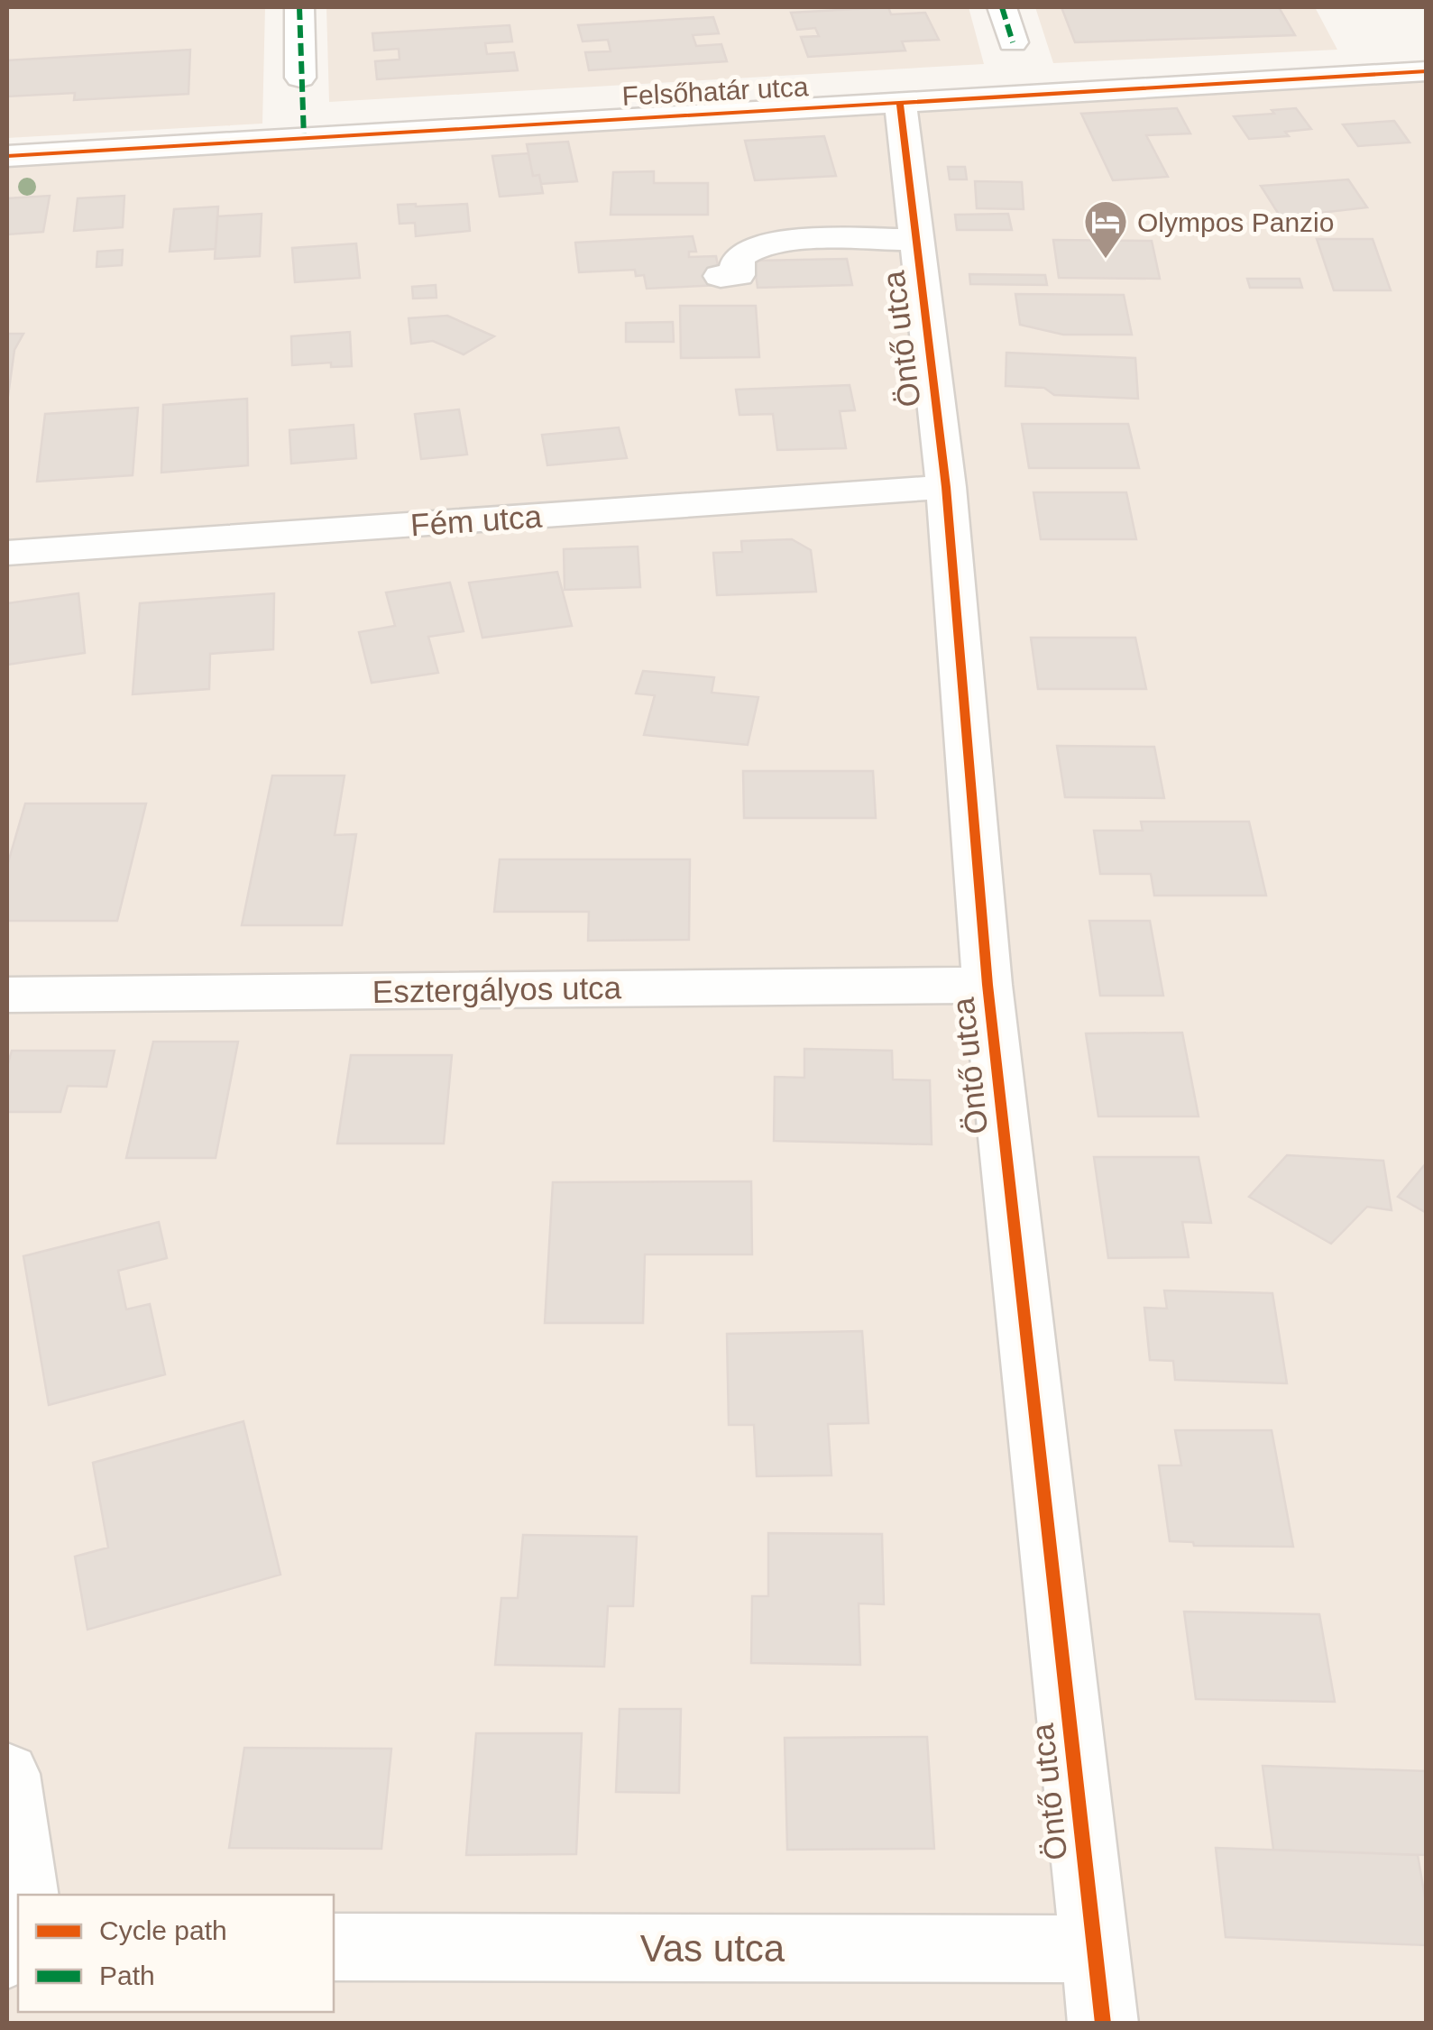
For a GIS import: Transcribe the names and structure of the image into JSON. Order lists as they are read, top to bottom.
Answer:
{
  "streets": {
    "street": [
      "Felsőhatár utca",
      "Öntő utca",
      "Fém utca",
      "Esztergályos utca",
      "Vas utca"
    ]
  },
  "crossings": [
    ["Felsőhatár utca", "Öntő utca"],
    ["Öntő utca", "Fém utca"],
    ["Öntő utca", "Esztergályos utca"],
    ["Öntő utca", "Vas utca"]
  ],
  "places": {
    "hotel": ["Olympos Panzio"]
  },
  "legend": ["Cycle path", "Path"]
}
